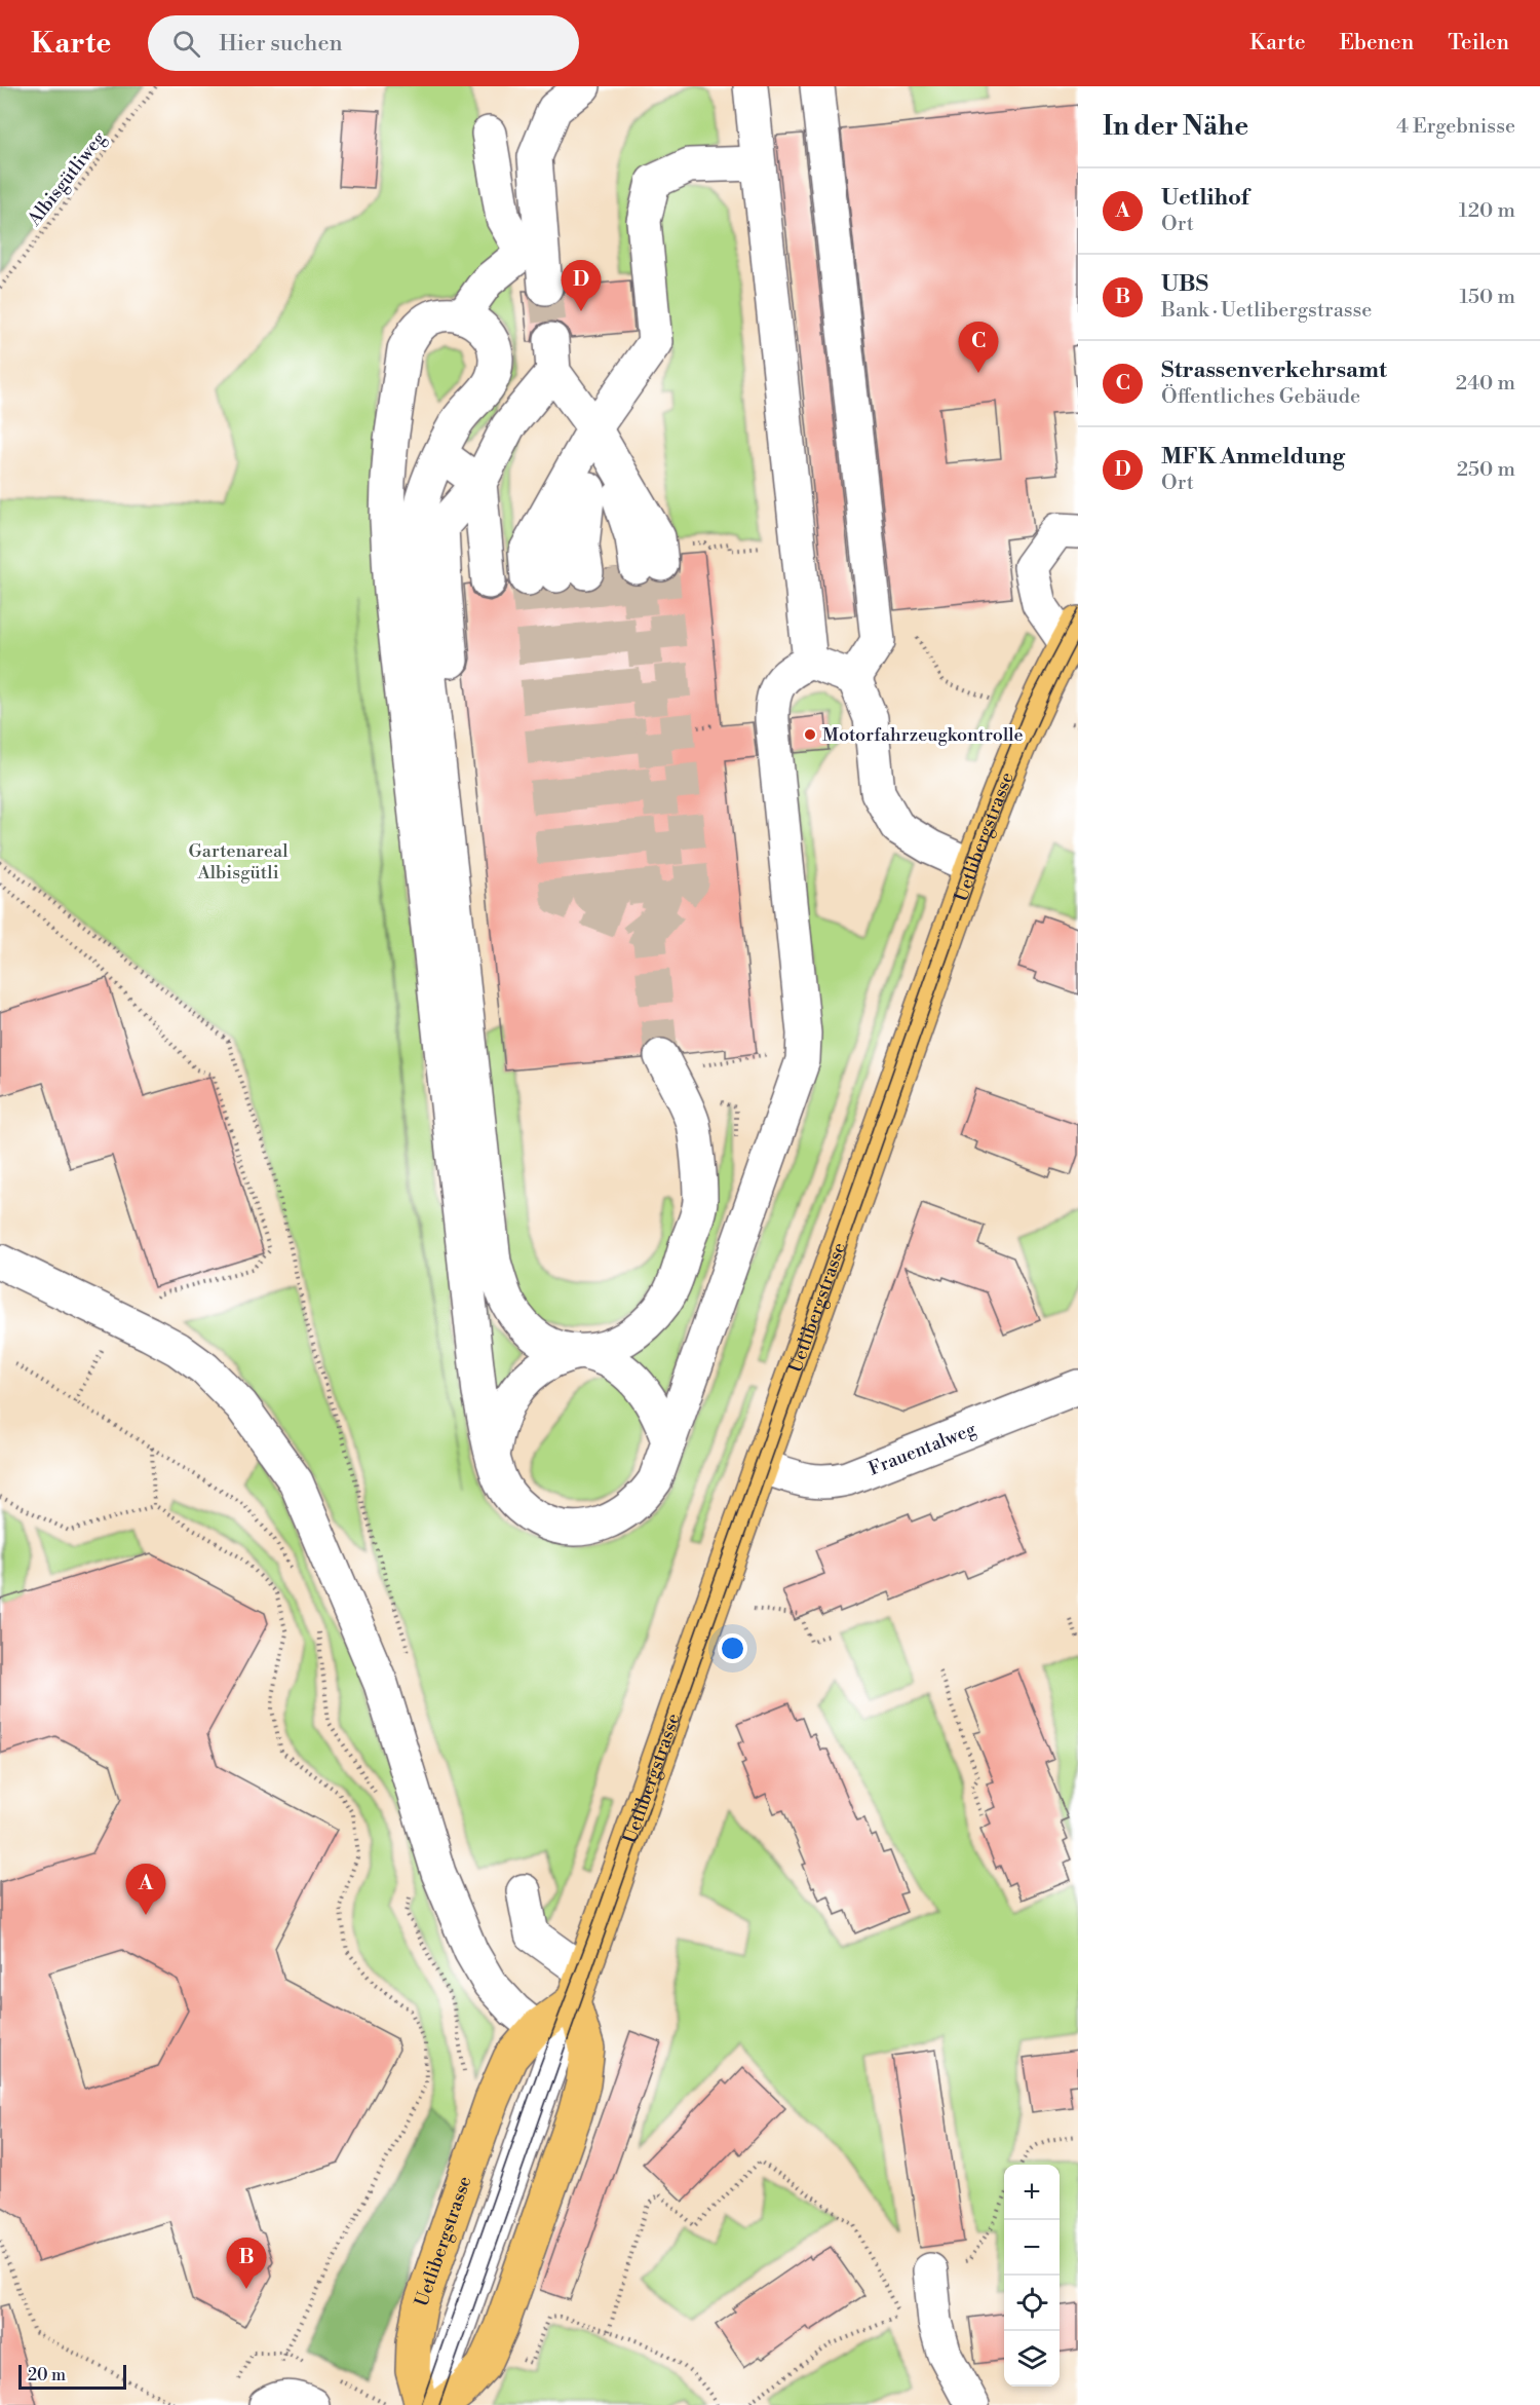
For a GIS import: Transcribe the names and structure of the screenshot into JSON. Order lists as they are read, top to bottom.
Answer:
{
  "streets": {
    "main road": ["Uetlibergstrasse"],
    "street": ["Frauentalweg"],
    "path": ["Albisgütliweg"]
  },
  "crossings": [
    ["Uetlibergstrasse", "Frauentalweg"]
  ],
  "parks": ["Gartenareal Albisgütli"],
  "places": ["Motorfahrzeugkontrolle"],
  "scale_bar": "20 m",
  "page": {
    "header": "Karte",
    "search": "Hier suchen",
    "nav": ["Karte", "Ebenen", "Teilen"],
    "heading": ["In der Nähe", "4 Ergebnisse"],
    "list": [
      {
        "mark": "A",
        "name": "Uetlihof",
        "note": "Ort",
        "value": "120 m"
      },
      {
        "mark": "B",
        "name": "UBS",
        "note": "Bank · Uetlibergstrasse",
        "value": "150 m"
      },
      {
        "mark": "C",
        "name": "Strassenverkehrsamt",
        "note": "Öffentliches Gebäude",
        "value": "240 m"
      },
      {
        "mark": "D",
        "name": "MFK Anmeldung",
        "note": "Ort",
        "value": "250 m"
      }
    ],
    "pins": [
      "D",
      "C",
      "A",
      "B"
    ],
    "map_buttons": ["+", "−"],
    "scale": "20 m"
  }
}
